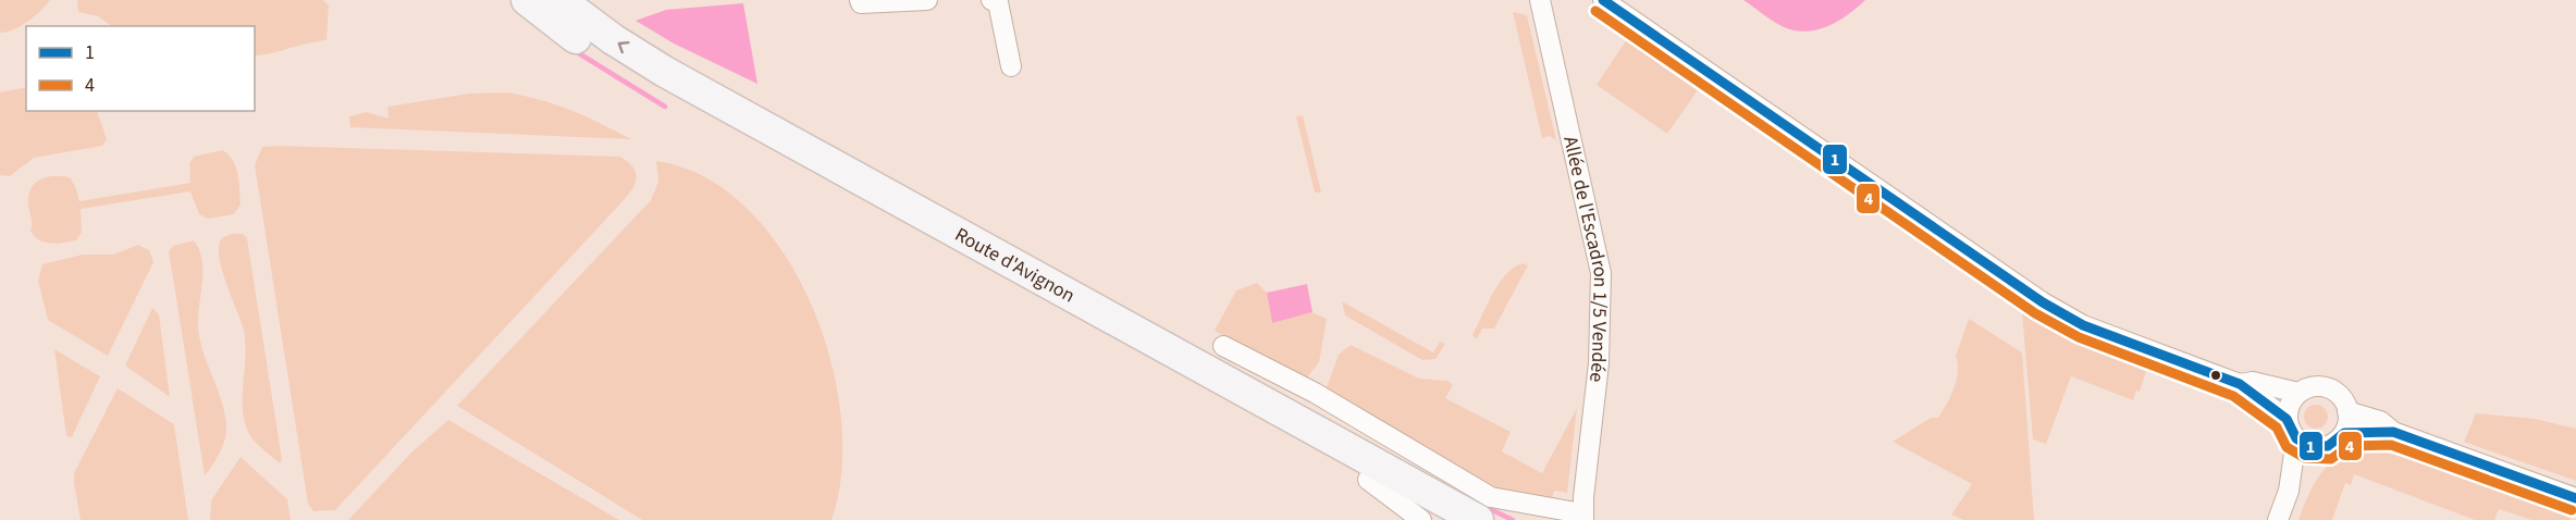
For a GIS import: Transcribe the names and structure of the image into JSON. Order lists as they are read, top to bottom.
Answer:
{
  "streets": {
    "main road": ["Route d'Avignon"],
    "street": ["Allée de l'Escadron 1/5 Vendée"]
  },
  "lines": ["transit line 1", "transit line 4"],
  "legend": ["1", "4"]
}
